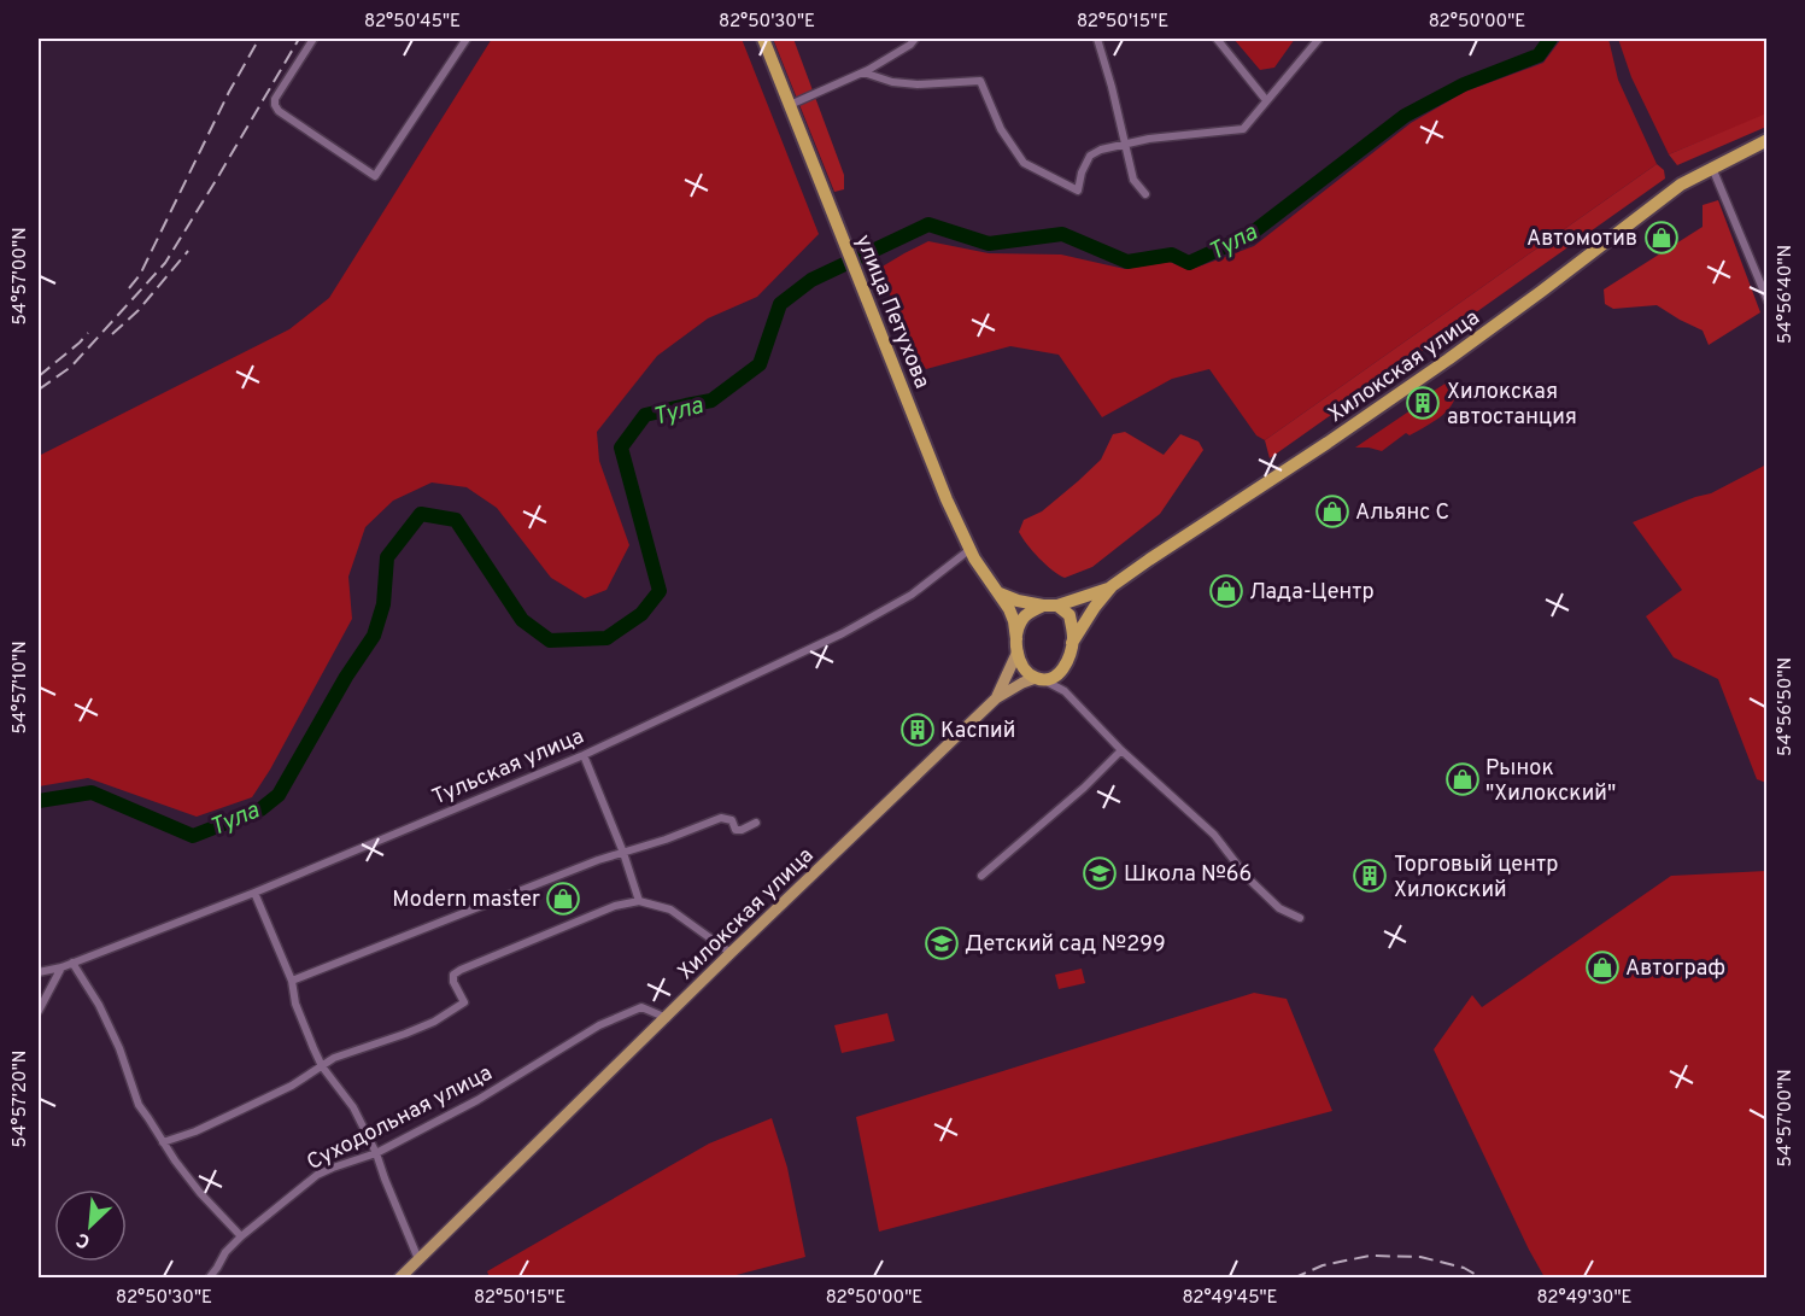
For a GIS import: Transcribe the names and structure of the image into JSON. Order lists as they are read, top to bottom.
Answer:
{
  "streets": {
    "highway": ["улица Петухова", "Хилокская улица"],
    "street": ["Тульская улица", "Суходольная улица"]
  },
  "crossings": [
    ["улица Петухова", "Тульская улица"],
    ["Хилокская улица", "Суходольная улица"]
  ],
  "water": ["Тула"],
  "places": {
    "shop": [
      "Автомотив",
      "Альянс С",
      "Лада-Центр",
      "Рынок \"Хилокский\"",
      "Modern master",
      "Автограф"
    ],
    "building": ["Хилокская автостанция", "Каспий", "Торговый центр Хилокский"],
    "school or university": ["Школа №66", "Детский сад №299"]
  },
  "north": "bottom left",
  "coordinates": [
    "82°50'45\"E",
    "82°50'30\"E",
    "82°50'15\"E",
    "82°50'00\"E",
    "54°57'00\"N",
    "54°56'40\"N",
    "54°57'10\"N",
    "54°56'50\"N",
    "54°57'20\"N",
    "82°49'45\"E",
    "82°49'30\"E"
  ]
}
